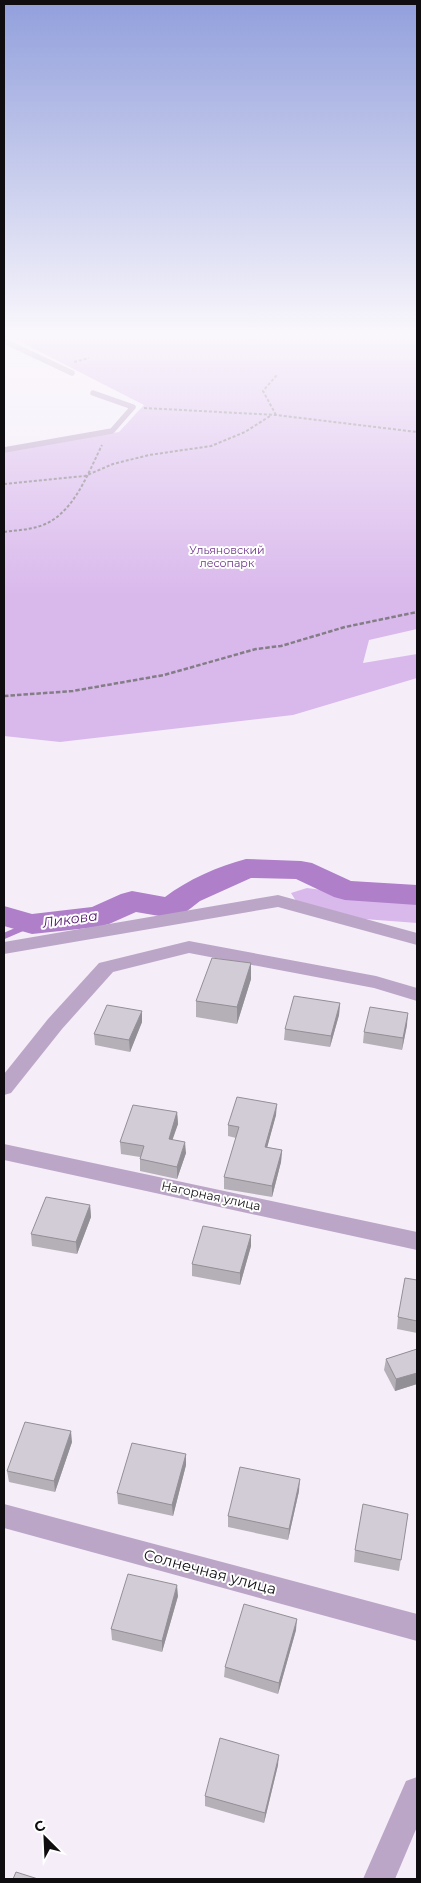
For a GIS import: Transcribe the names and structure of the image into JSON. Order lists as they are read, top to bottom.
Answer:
{
  "streets": {
    "street": ["Нагорная улица", "Солнечная улица"]
  },
  "water": ["Ликова"],
  "parks": ["Ульяновский лесопарк"],
  "north": "top left"
}
